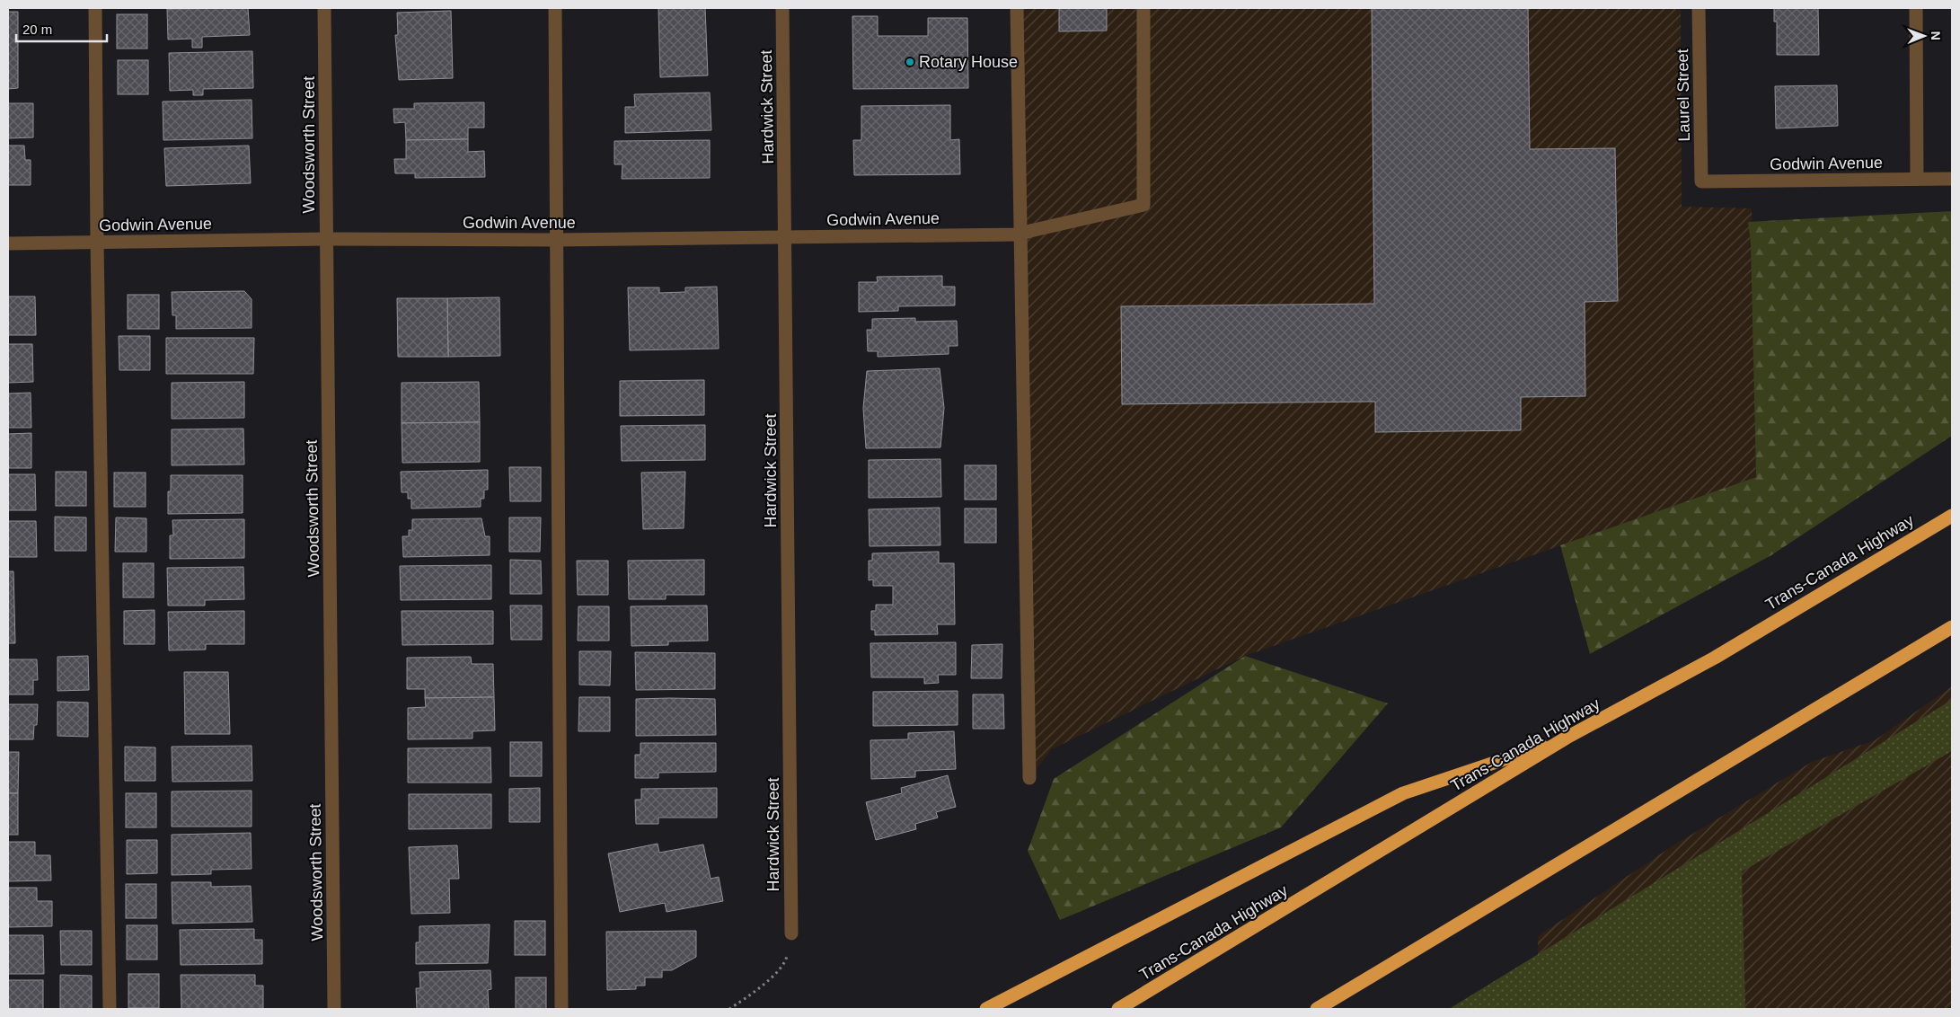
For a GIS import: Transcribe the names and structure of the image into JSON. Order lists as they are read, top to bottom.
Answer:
{
  "streets": {
    "highway": ["Trans-Canada Highway"],
    "street": [
      "Laurel Street",
      "Hardwick Street",
      "Woodsworth Street",
      "Godwin Avenue"
    ]
  },
  "crossings": [
    ["Laurel Street", "Godwin Avenue"],
    ["Hardwick Street", "Godwin Avenue"],
    ["Woodsworth Street", "Godwin Avenue"]
  ],
  "places": ["Rotary House"],
  "scale_bar": "20 m",
  "north": "right"
}
